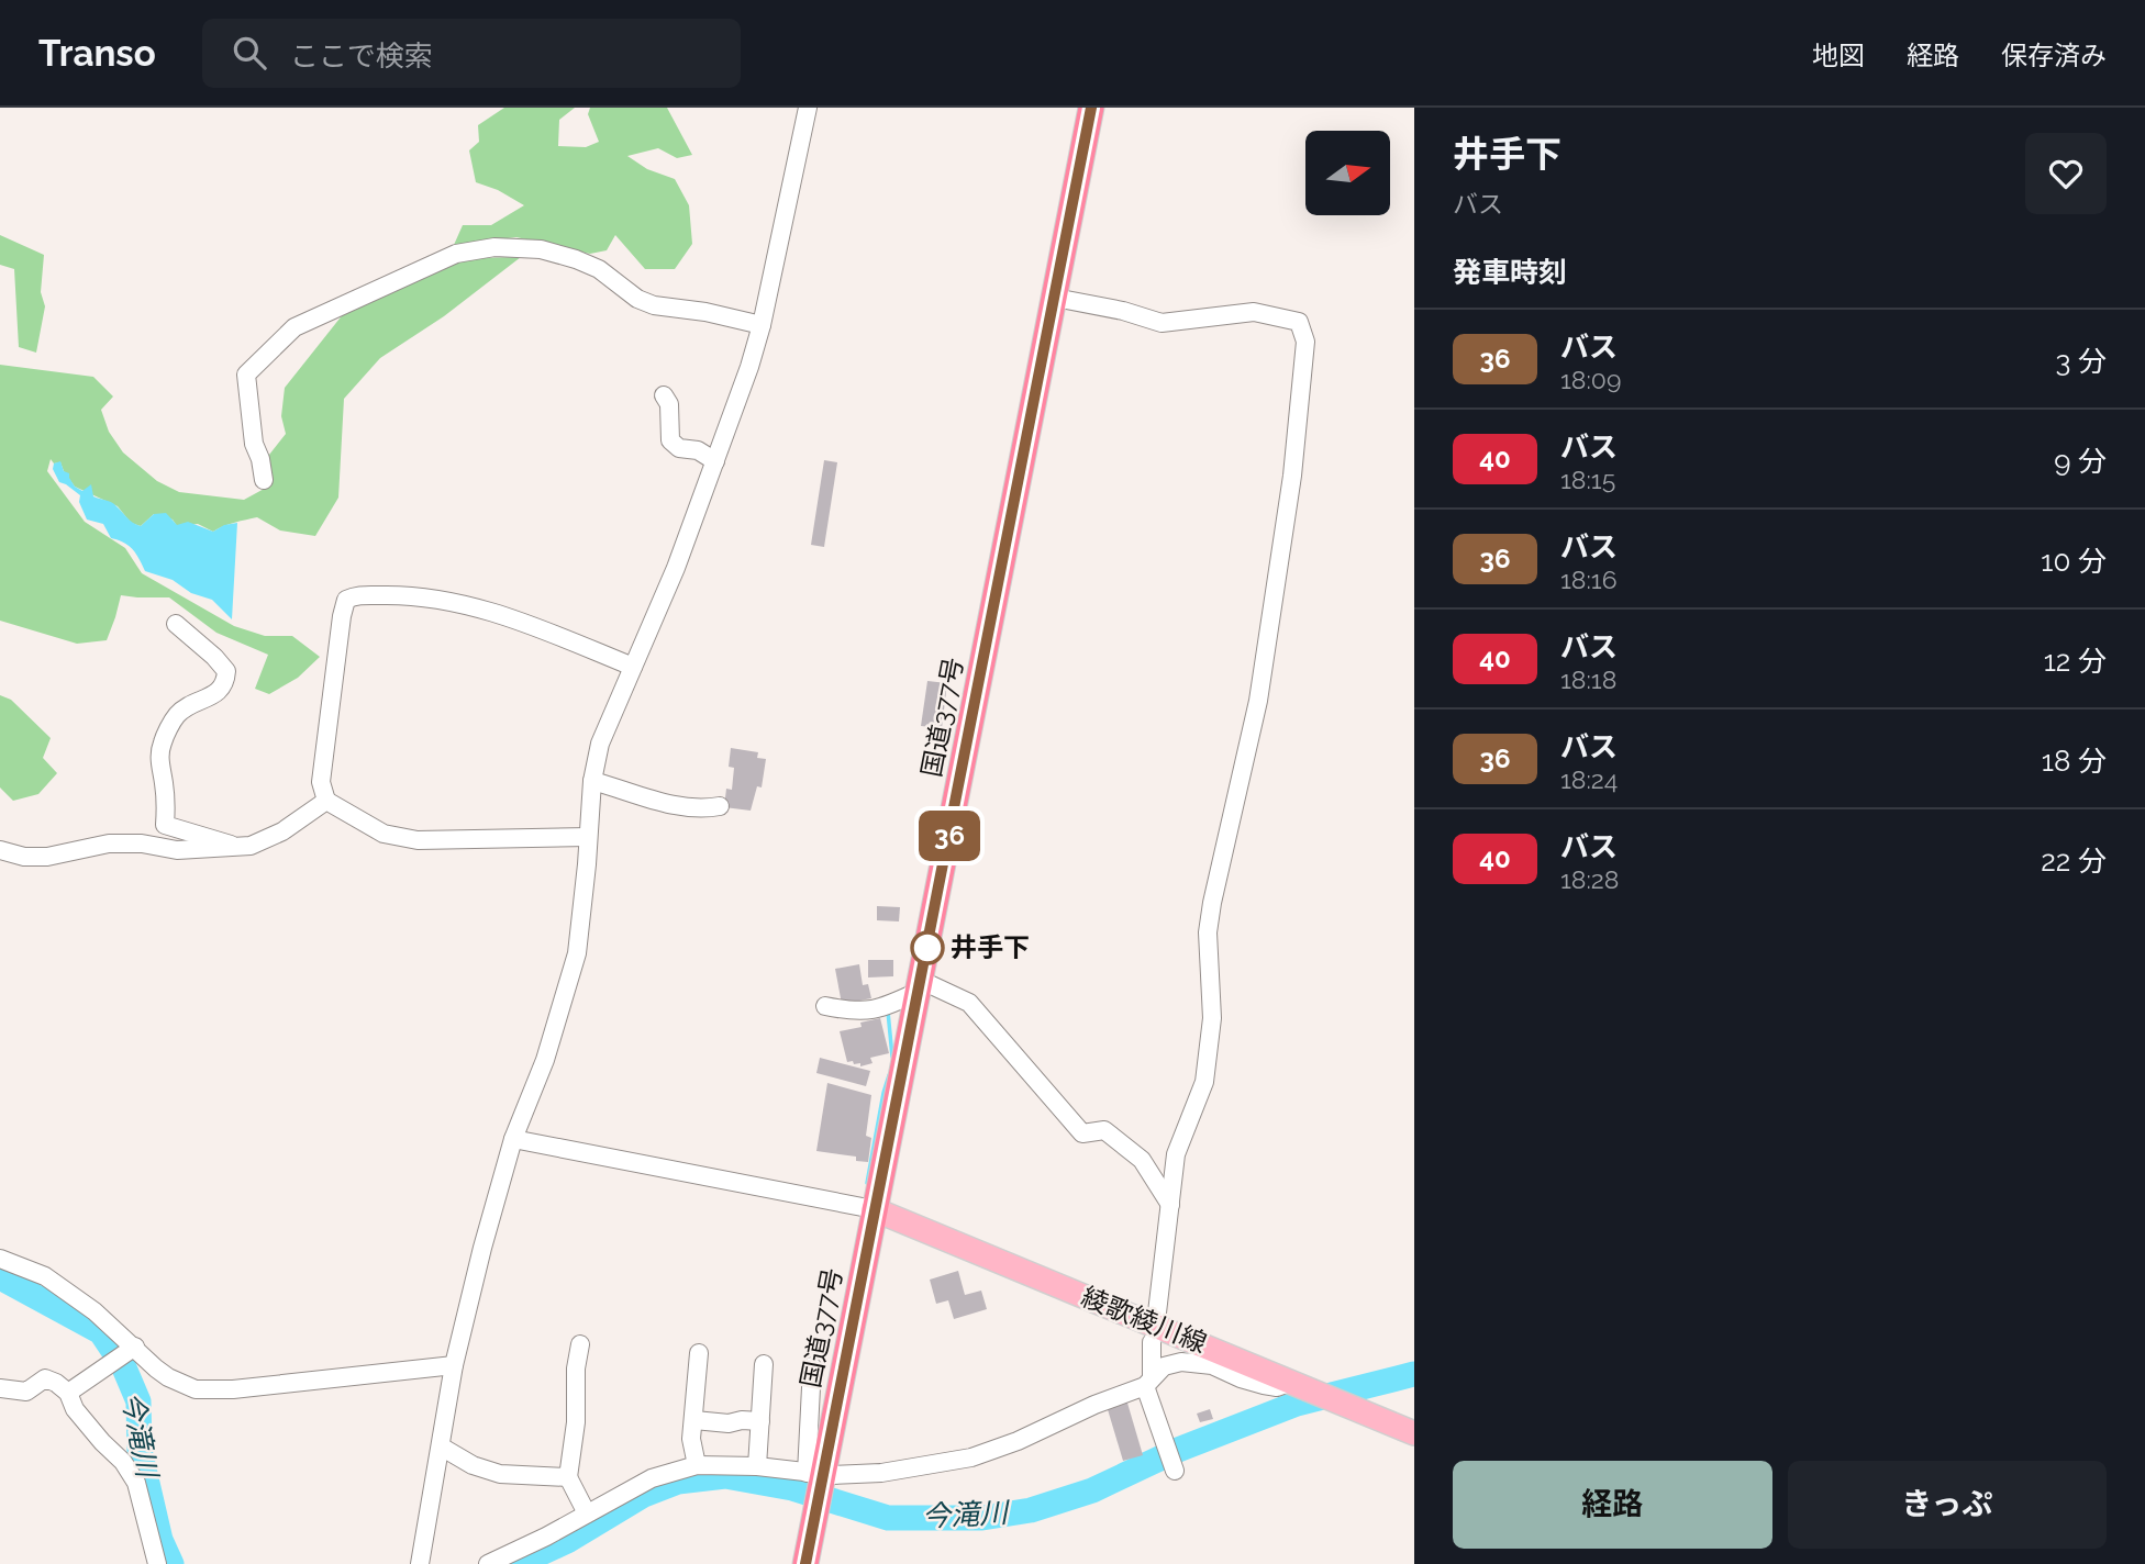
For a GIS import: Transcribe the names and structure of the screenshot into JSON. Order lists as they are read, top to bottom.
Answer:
{
  "streets": {
    "highway": ["国道377号"],
    "main road": ["綾歌綾川線"]
  },
  "crossings": [
    ["国道377号", "綾歌綾川線"]
  ],
  "water": ["今滝川"],
  "places": ["井手下"],
  "lines": ["bus line 36"],
  "north": "right",
  "page": {
    "header": "Transo",
    "search": "ここで検索",
    "nav": ["地図", "経路", "保存済み"],
    "on_map": "36",
    "heading": [
      ["井手下", "バス"],
      "発車時刻"
    ],
    "list": [
      {
        "mark": "36",
        "name": "バス",
        "note": "18:09",
        "value": "3 分"
      },
      {
        "mark": "40",
        "name": "バス",
        "note": "18:15",
        "value": "9 分"
      },
      {
        "mark": "36",
        "name": "バス",
        "note": "18:16",
        "value": "10 分"
      },
      {
        "mark": "40",
        "name": "バス",
        "note": "18:18",
        "value": "12 分"
      },
      {
        "mark": "36",
        "name": "バス",
        "note": "18:24",
        "value": "18 分"
      },
      {
        "mark": "40",
        "name": "バス",
        "note": "18:28",
        "value": "22 分"
      }
    ],
    "buttons": ["経路", "きっぷ"]
  }
}
